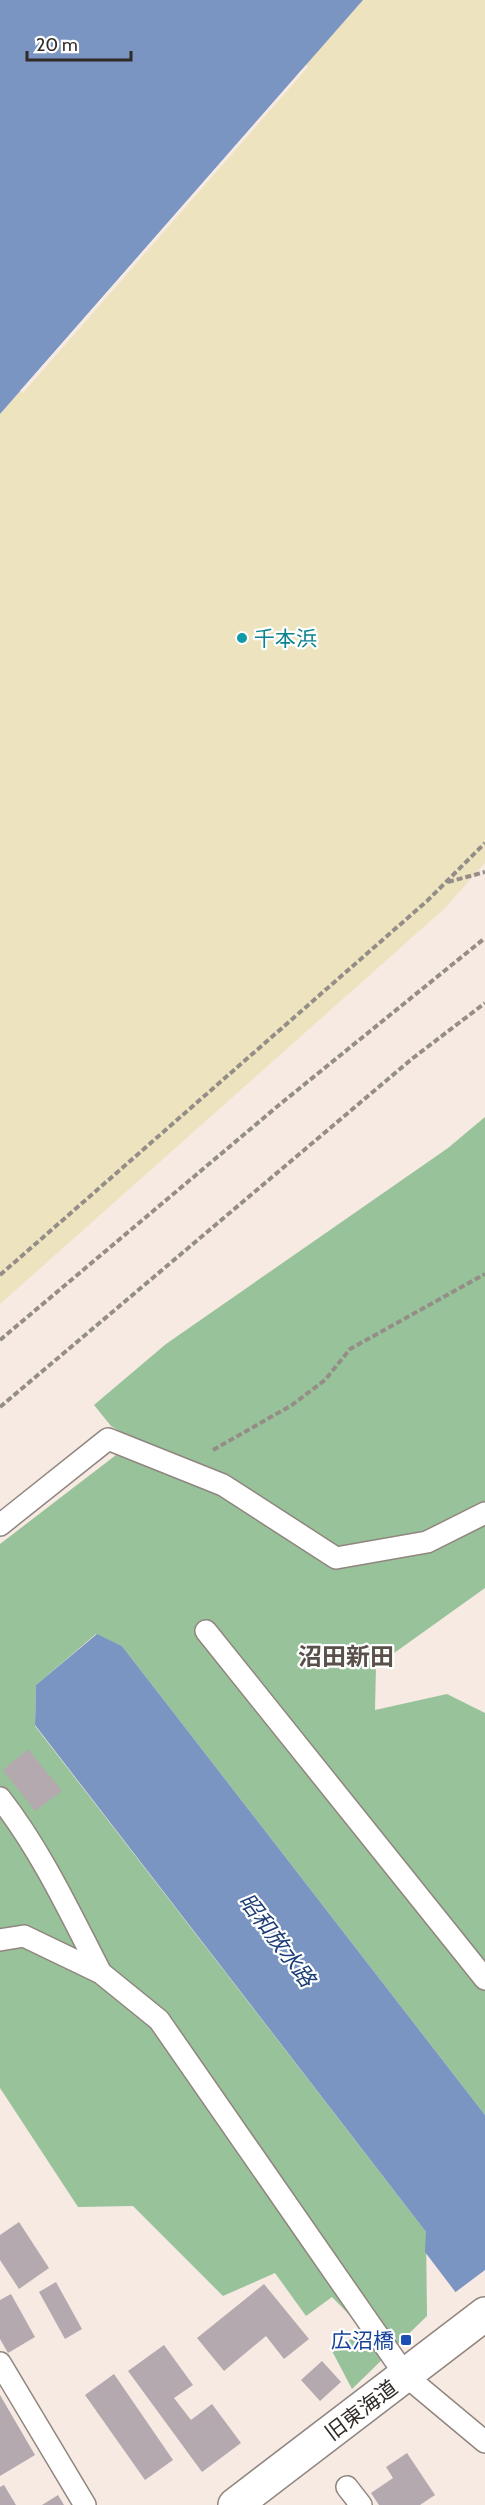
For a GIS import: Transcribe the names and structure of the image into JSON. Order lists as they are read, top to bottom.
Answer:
{
  "streets": {
    "main road": ["旧東海道"]
  },
  "districts": ["沼田新田"],
  "water": ["昭和放水路"],
  "places": {
    "other": ["千本浜"],
    "transit": ["広沼橋"]
  },
  "scale_bar": "20 m"
}
